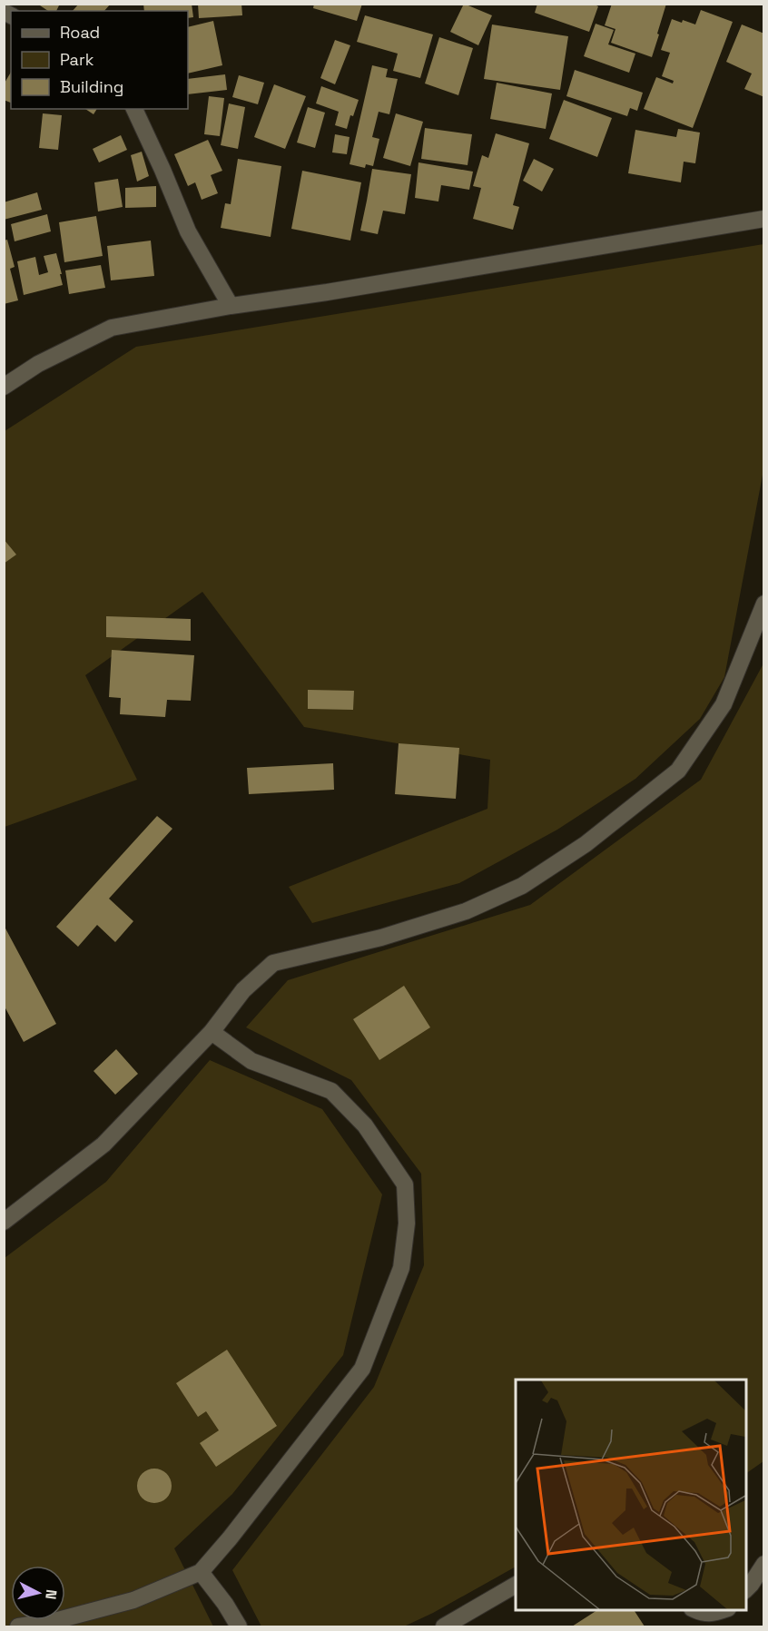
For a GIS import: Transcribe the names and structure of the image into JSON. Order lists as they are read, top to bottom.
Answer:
{
  "legend": ["Road", "Park", "Building"],
  "north": "right"
}
